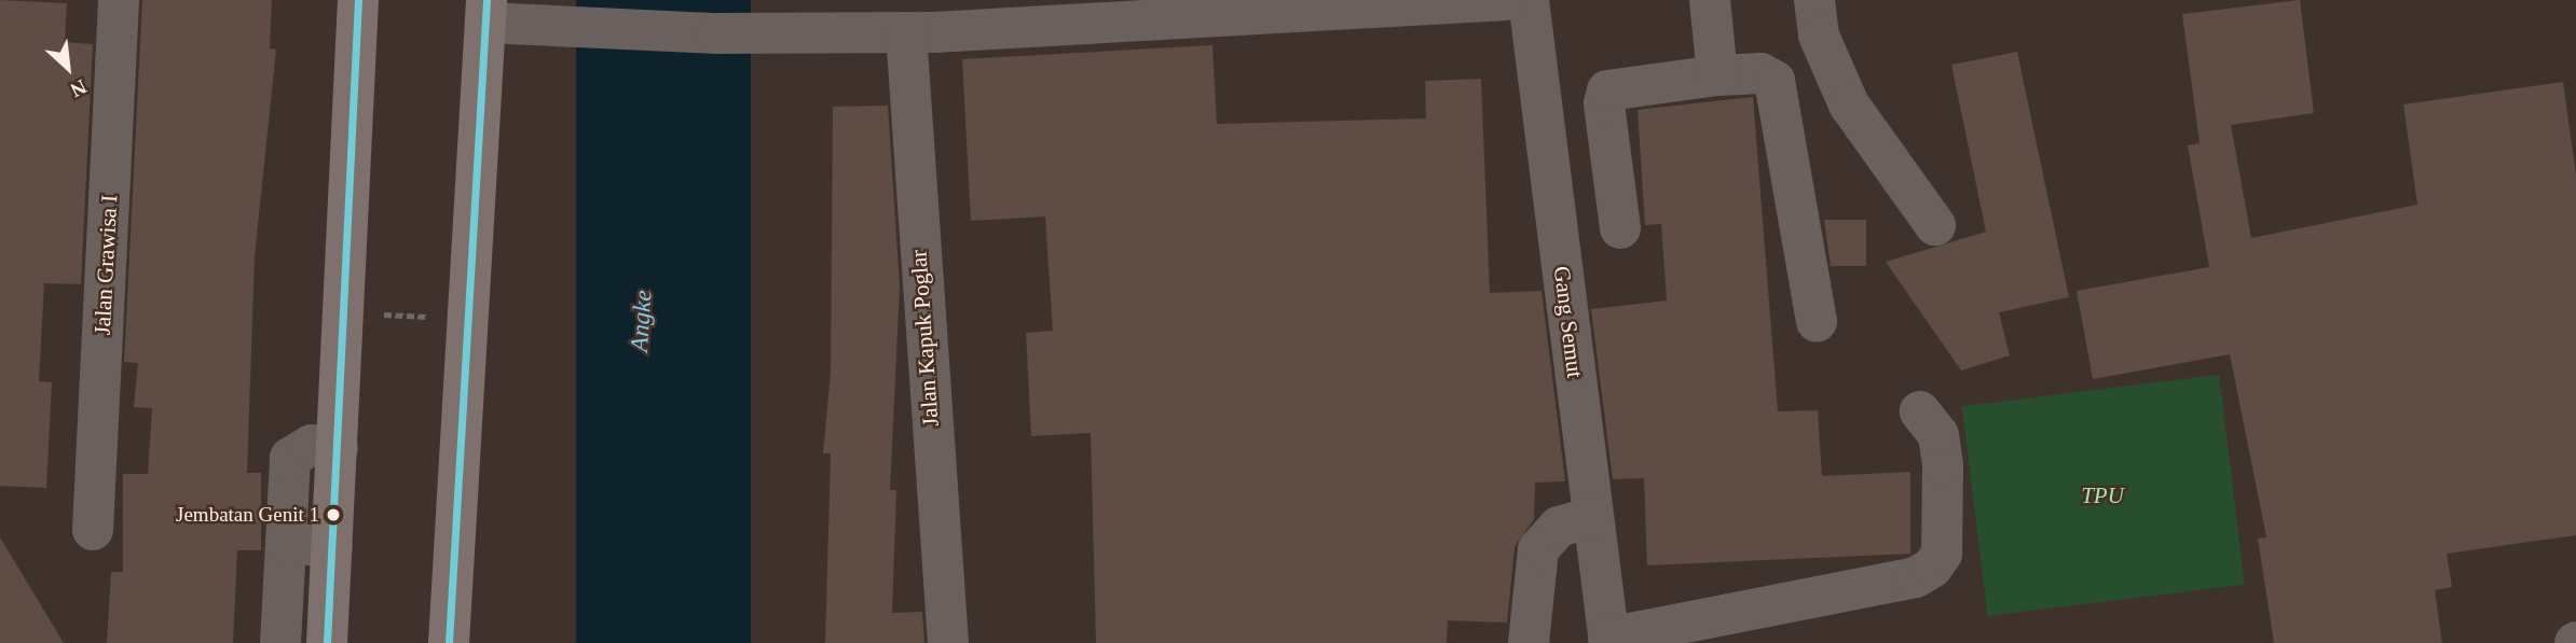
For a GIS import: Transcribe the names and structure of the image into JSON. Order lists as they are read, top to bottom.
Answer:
{
  "streets": {
    "street": ["Jalan Grawisa I", "Gang Semut", "Jalan Kapuk Poglar"]
  },
  "water": ["Angke"],
  "parks": ["TPU"],
  "places": ["Jembatan Genit 1"],
  "north": "bottom right"
}
